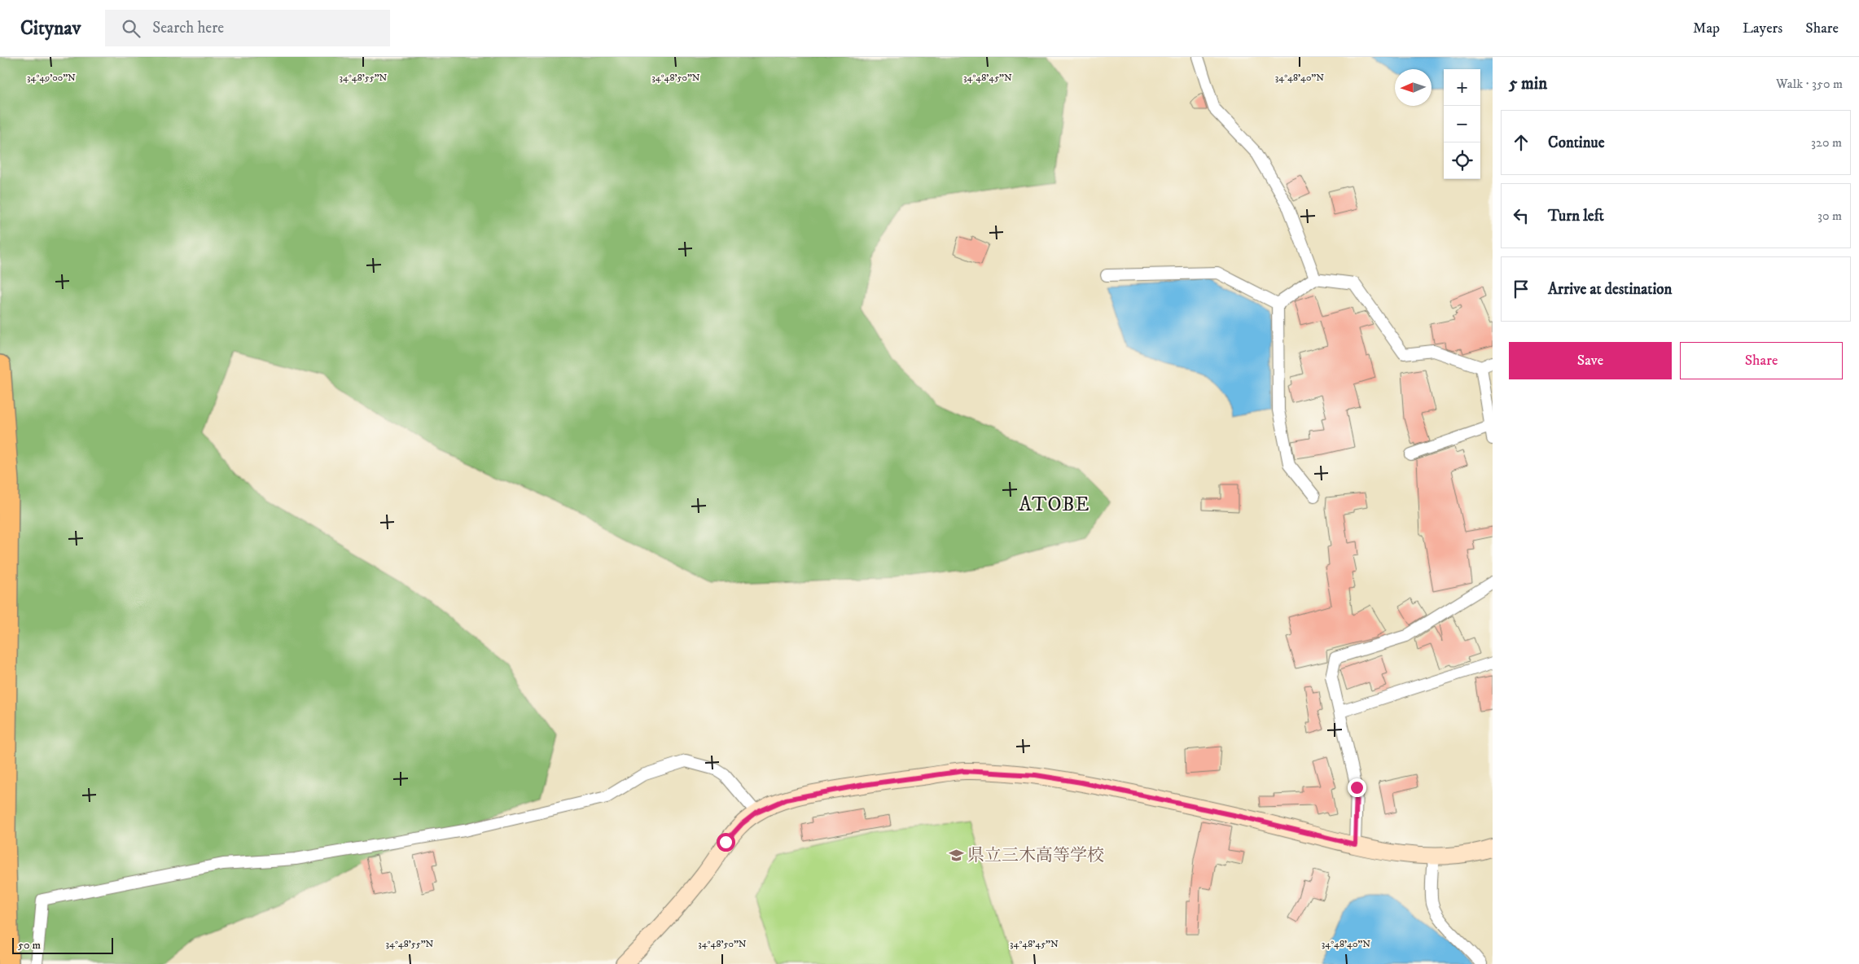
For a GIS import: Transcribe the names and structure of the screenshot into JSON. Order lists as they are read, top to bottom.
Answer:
{
  "districts": ["ATOBE"],
  "places": {
    "school or university": ["県立三木高等学校"]
  },
  "scale_bar": "50 m",
  "north": "left",
  "page": {
    "header": "Citynav",
    "search": "Search here",
    "nav": ["Map", "Layers", "Share"],
    "heading": ["5 min", "Walk · 350 m"],
    "map_buttons": ["+", "−"],
    "list": [
      ["Continue", "320 m"],
      ["Turn left", "30 m"],
      "Arrive at destination"
    ],
    "buttons": ["Save", "Share"],
    "scale": "50 m"
  },
  "coordinates": [
    "34°49'00\"N",
    "34°48'55\"N",
    "34°48'50\"N",
    "34°48'45\"N",
    "34°48'40\"N"
  ]
}
